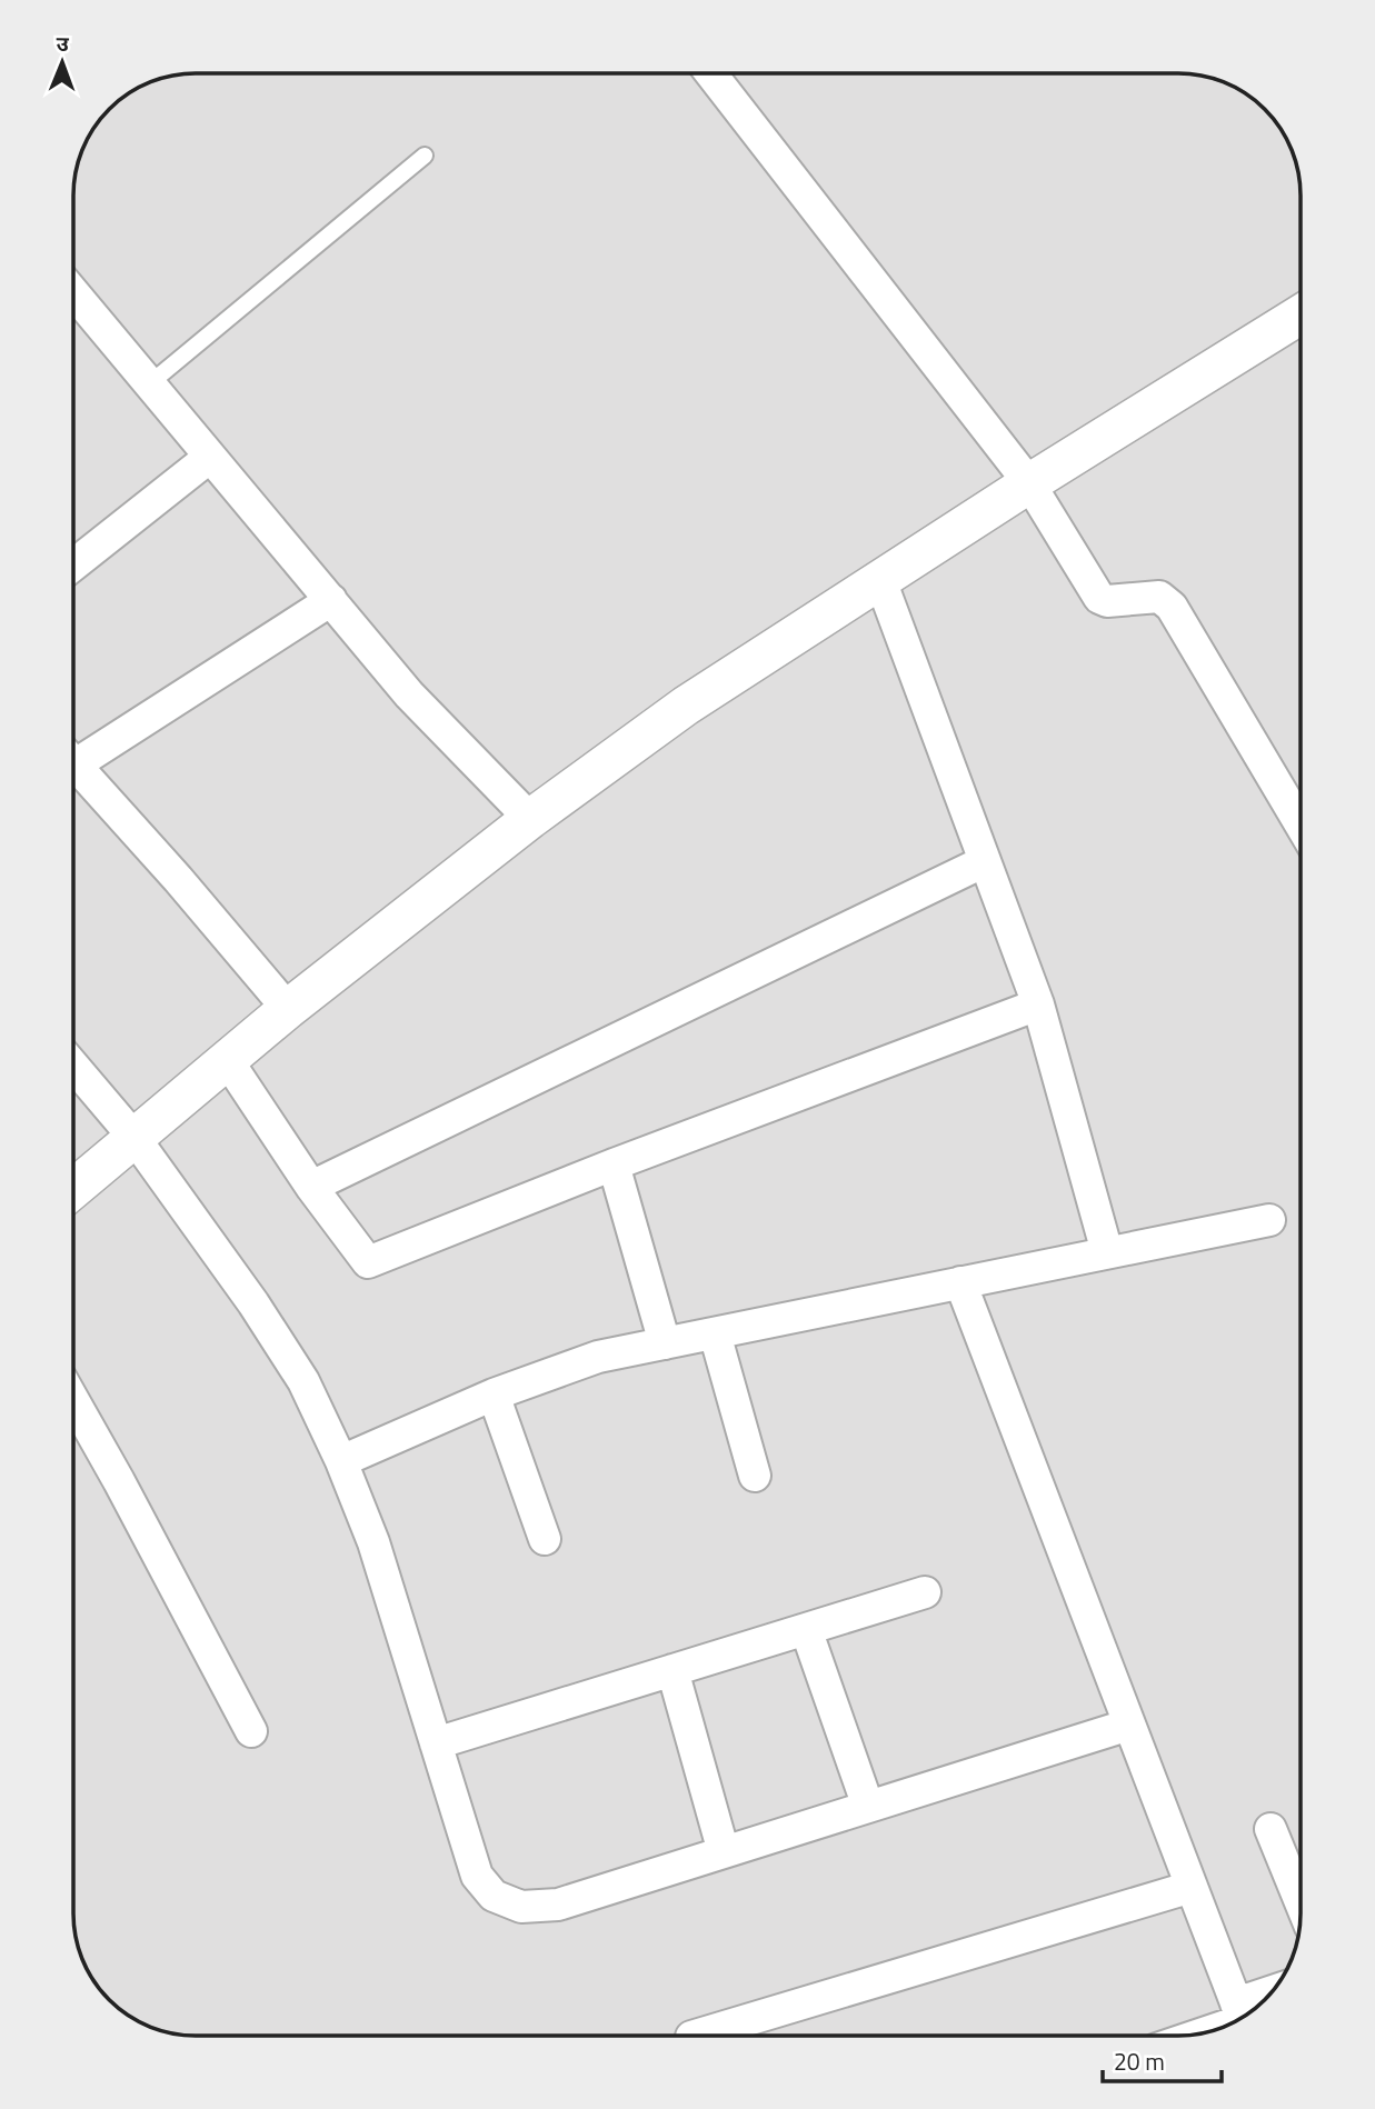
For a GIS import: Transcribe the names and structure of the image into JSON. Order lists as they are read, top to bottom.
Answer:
{
  "scale_bar": "20 m",
  "north": "top"
}
